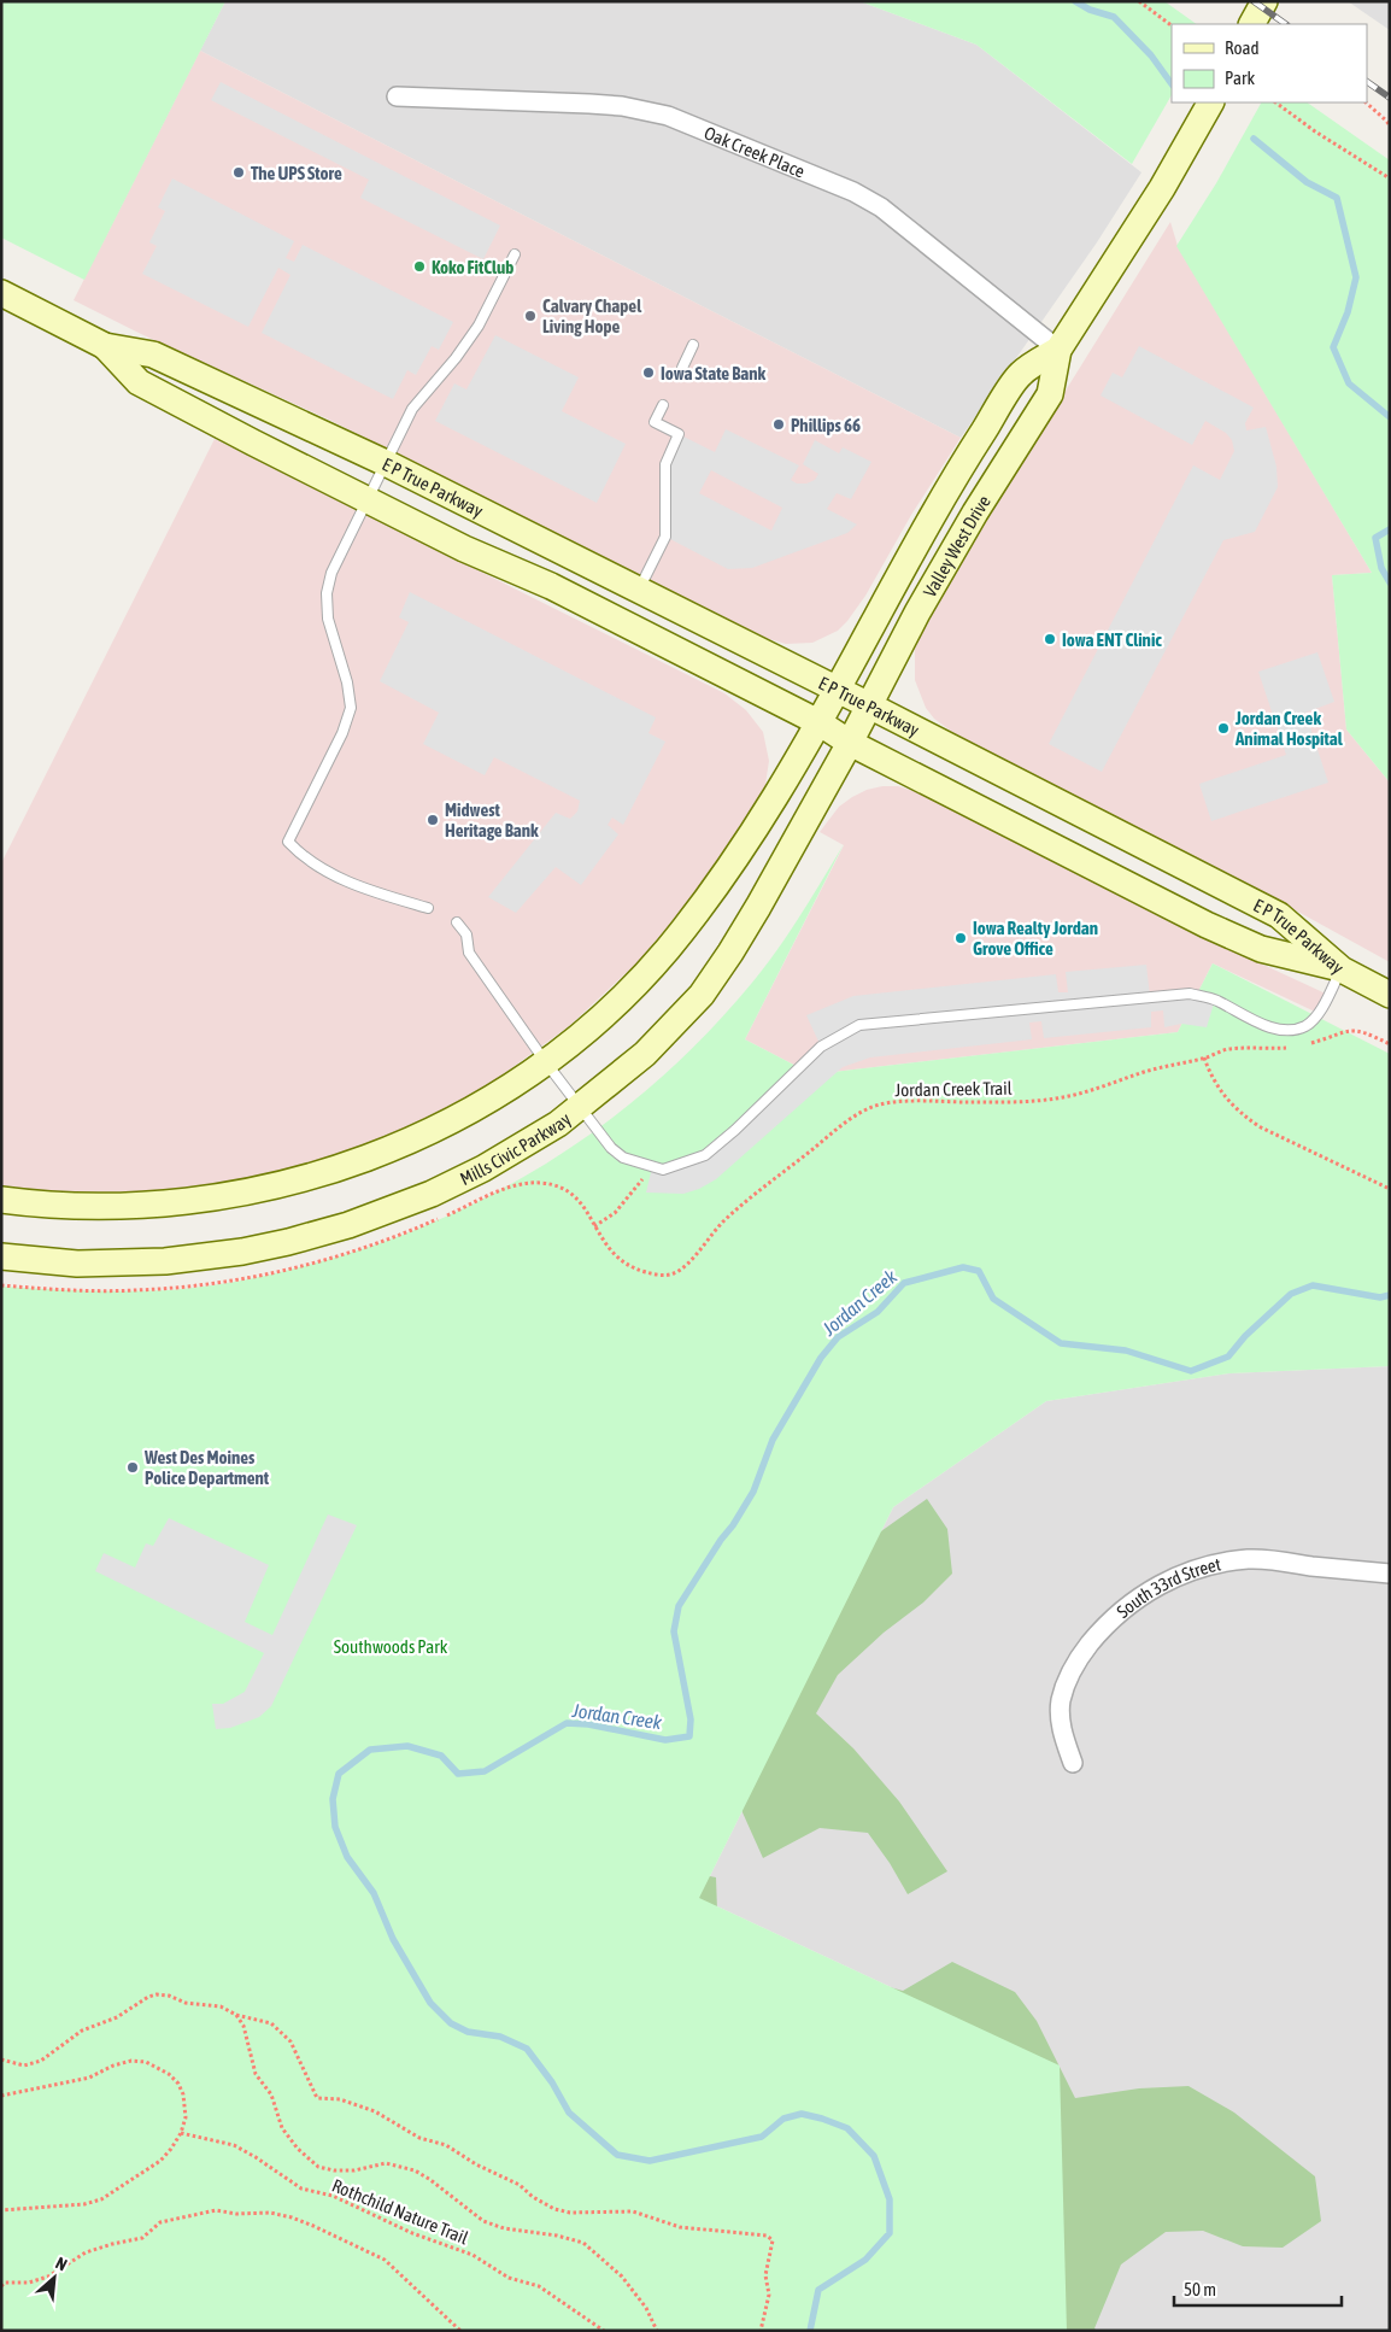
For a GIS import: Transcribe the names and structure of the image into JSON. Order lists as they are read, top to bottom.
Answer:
{
  "streets": {
    "main road": ["E P True Parkway", "Valley West Drive", "Mills Civic Parkway"],
    "street": ["Oak Creek Place", "South 33rd Street"],
    "path": ["Jordan Creek Trail", "Rothchild Nature Trail"]
  },
  "crossings": [
    ["Oak Creek Place", "Valley West Drive"],
    ["E P True Parkway", "Valley West Drive"],
    ["E P True Parkway", "Mills Civic Parkway"],
    ["Valley West Drive", "Mills Civic Parkway"]
  ],
  "water": ["Jordan Creek"],
  "parks": ["Southwoods Park"],
  "places": [
    "The UPS Store",
    "Koko FitClub",
    "Calvary Chapel Living Hope",
    "Iowa State Bank",
    "Phillips 66",
    "Iowa ENT Clinic",
    "Jordan Creek Animal Hospital",
    "Midwest Heritage Bank",
    "Iowa Realty Jordan Grove Office",
    "West Des Moines Police Department"
  ],
  "legend": ["Road", "Park"],
  "scale_bar": "50 m",
  "north": "top right"
}
